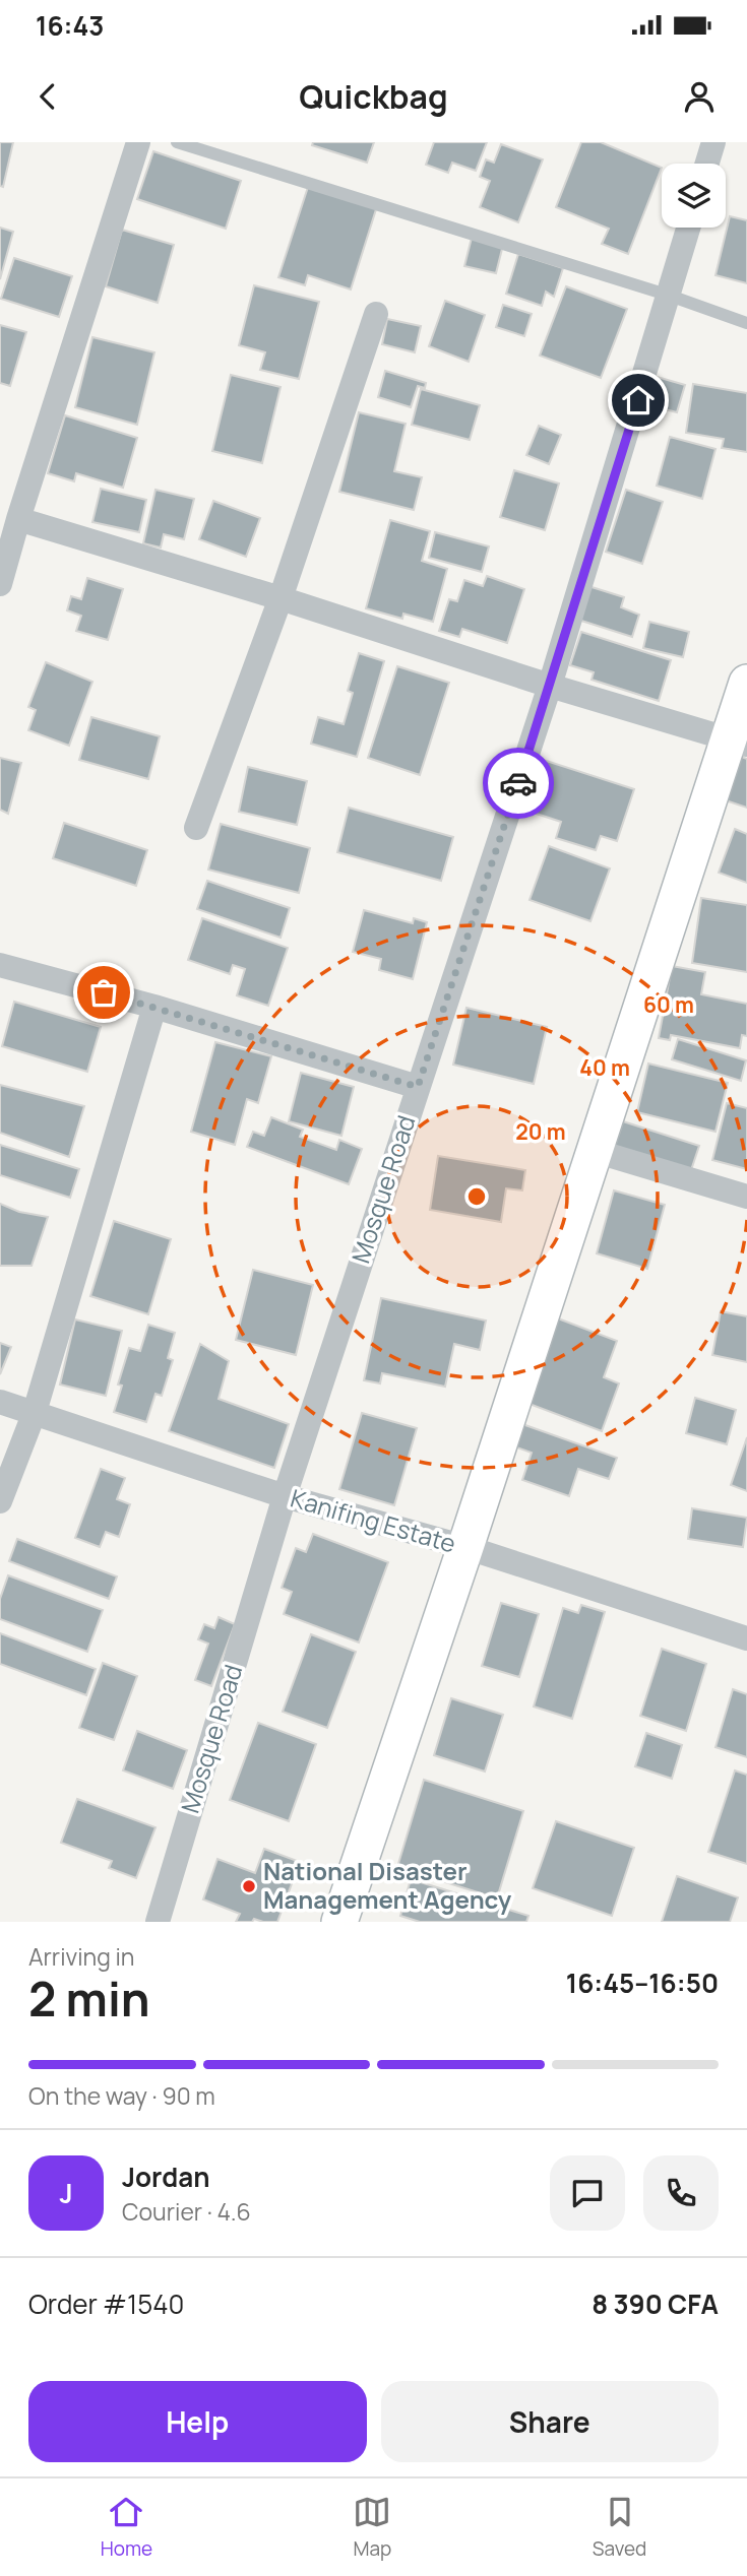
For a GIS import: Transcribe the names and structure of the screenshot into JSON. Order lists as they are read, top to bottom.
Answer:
{
  "streets": {
    "street": ["Mosque Road", "Kanifing Estate"]
  },
  "crossings": [
    ["Mosque Road", "Kanifing Estate"]
  ],
  "places": ["National Disaster Management Agency"],
  "page": {
    "status": "16:43",
    "header": "Quickbag",
    "heading": ["2 min", "Arriving in", "16:45–16:50"],
    "panel": [
      "Jordan",
      "Courier · 4.6",
      "Order #1540",
      "8 390 CFA"
    ],
    "bar": "On the way · 90 m",
    "round": "J",
    "buttons": ["Help", "Share"],
    "tabs": ["Home", "Map", "Saved"]
  },
  "rings": ["60 m", "40 m", "20 m"]
}
